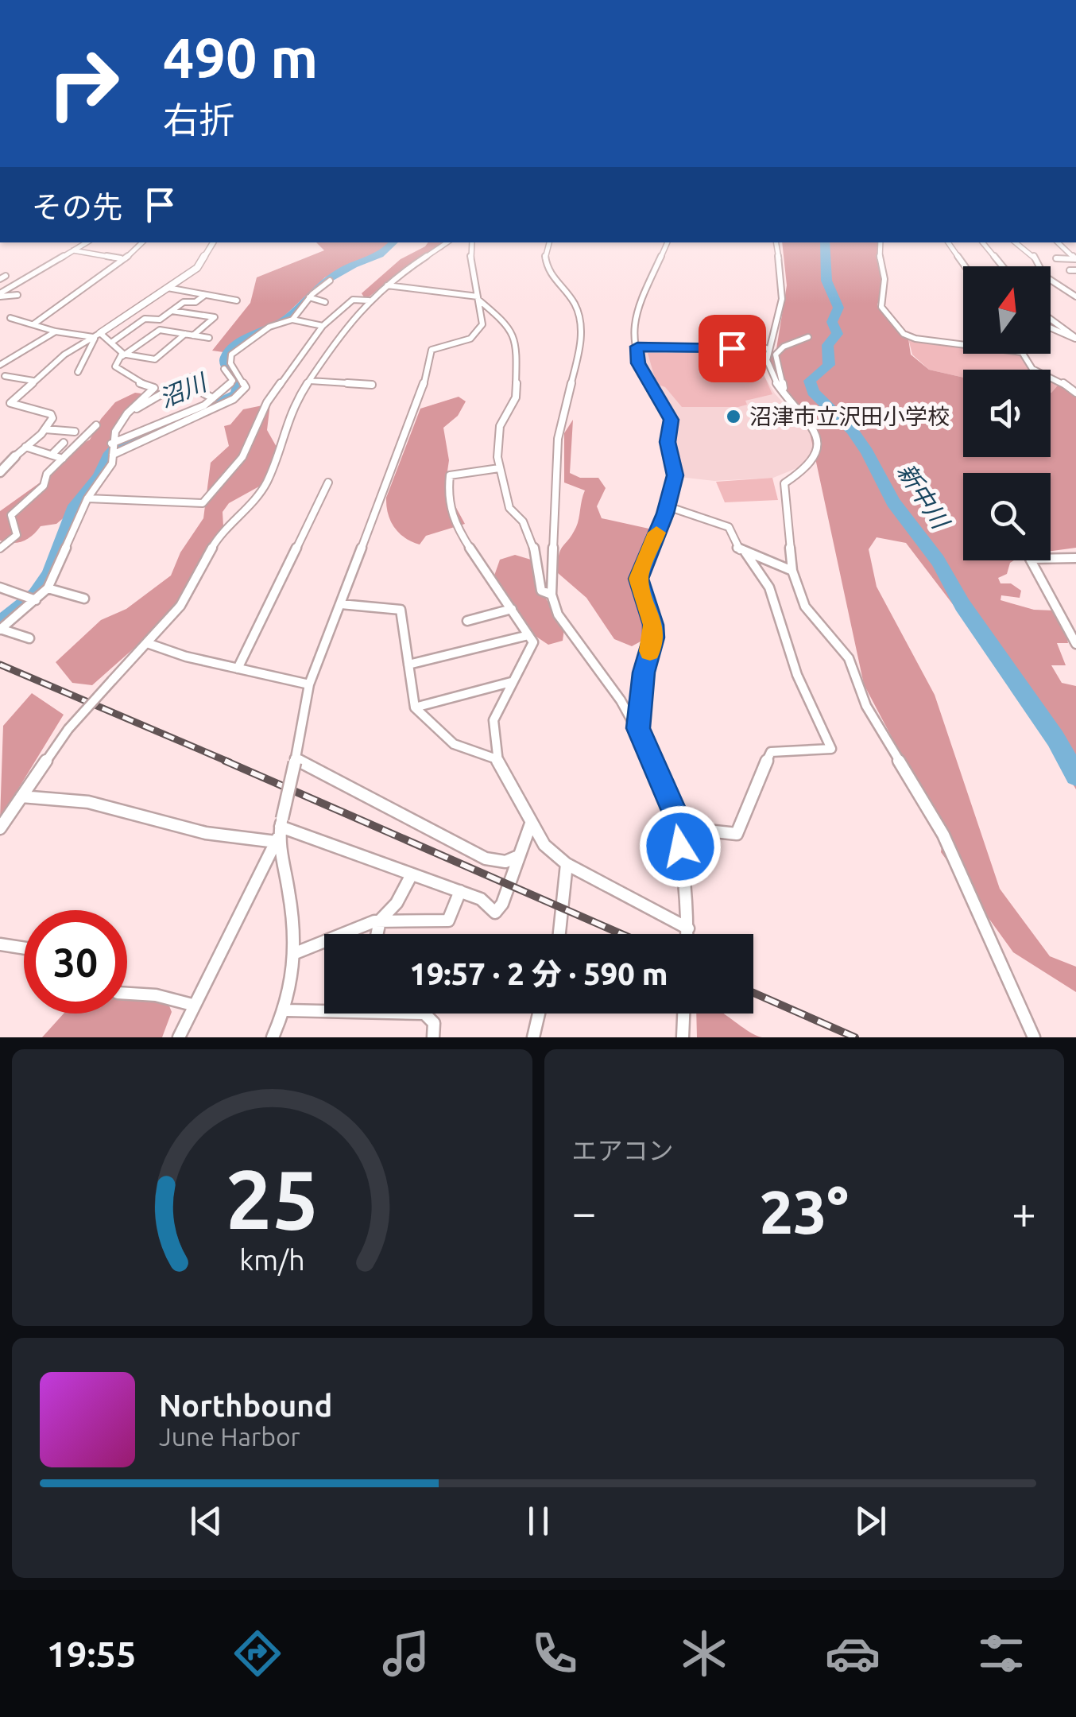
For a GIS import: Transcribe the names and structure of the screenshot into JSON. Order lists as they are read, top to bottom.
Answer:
{
  "water": ["沼川", "新中川"],
  "places": ["沼津市立沢田小学校"],
  "north": "top",
  "page": {
    "turn": ["490 m", "右折"],
    "then": "その先",
    "limit": "30",
    "trip": "19:57 · 2 分 · 590 m",
    "tile": "エアコン",
    "heat": ["−", "23°", "+"],
    "song": ["Northbound", "June Harbor"],
    "tabs": "19:55",
    "gauge": ["25", "km/h"]
  }
}
